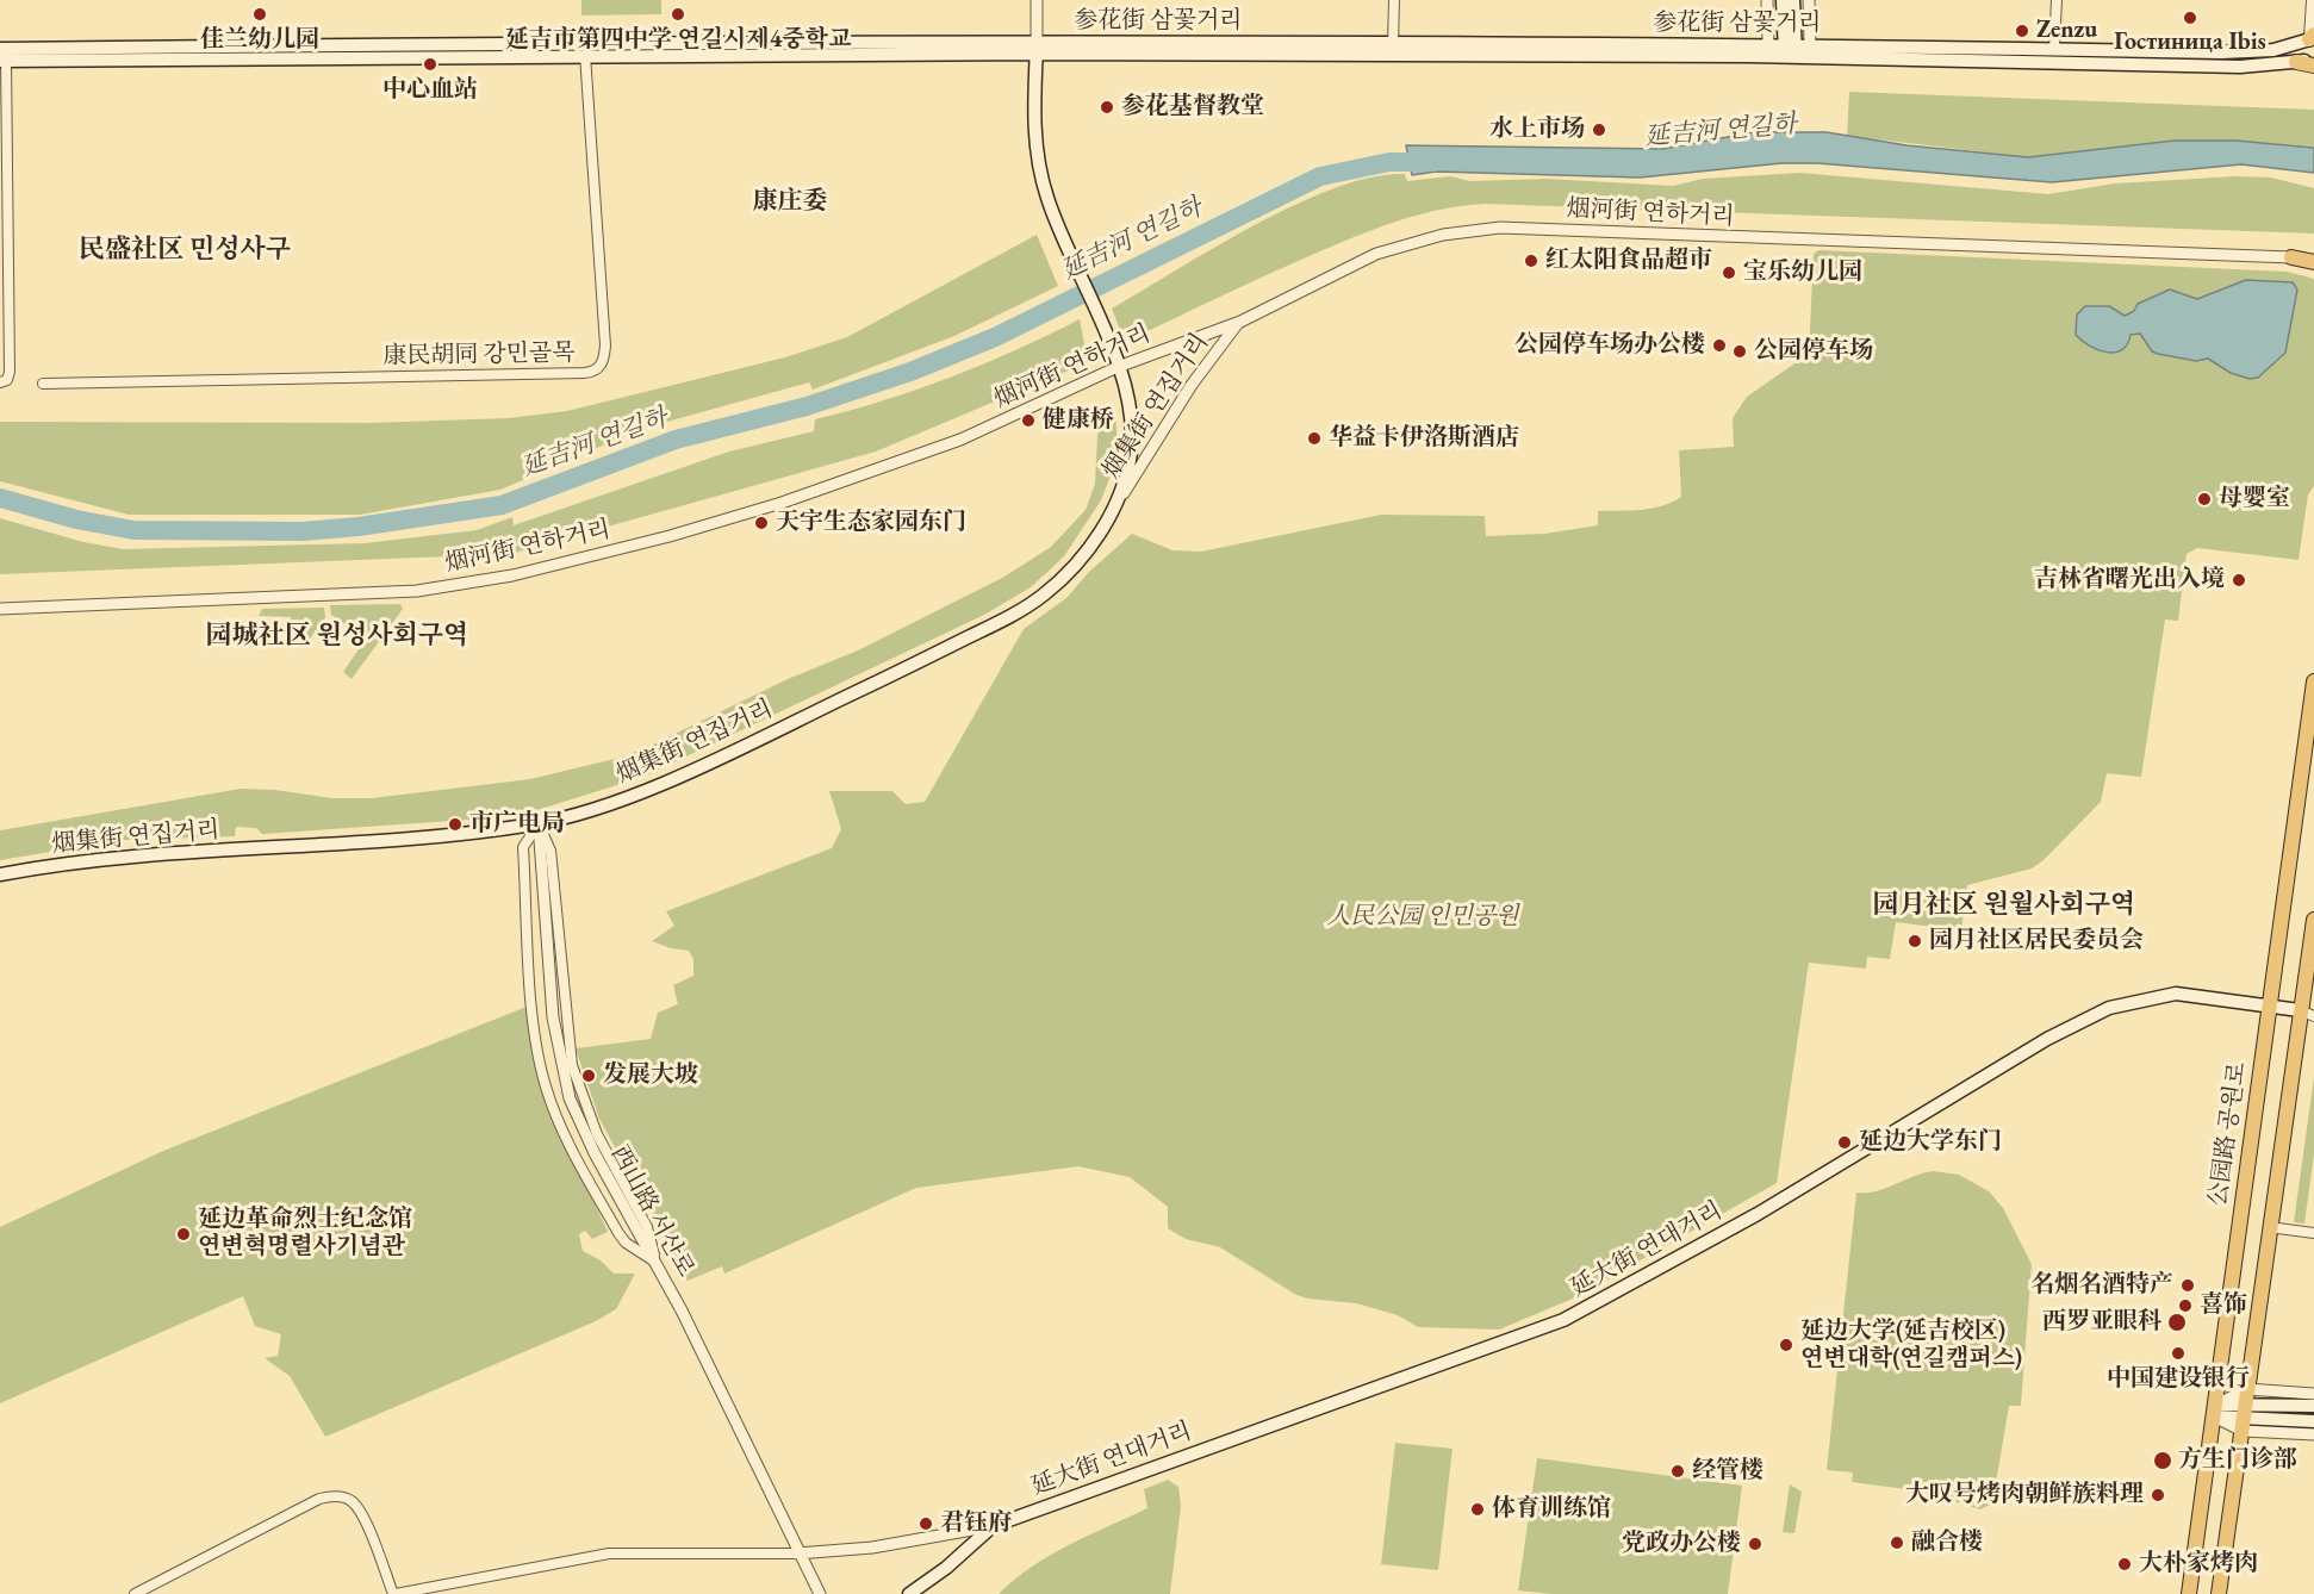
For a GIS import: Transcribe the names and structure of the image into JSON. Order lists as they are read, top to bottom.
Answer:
{
  "streets": {
    "main road": [
      "参花街 삼꽃거리",
      "烟集街 연집거리",
      "公园路 공원로",
      "延大街 연대거리"
    ],
    "street": ["烟河街 연하거리", "康民胡同 강민골목", "西山路 서산로"]
  },
  "crossings": [
    ["参花街 삼꽃거리", "康民胡同 강민골목"],
    ["烟河街 연하거리", "烟集街 연집거리"],
    ["烟集街 연집거리", "西山路 서산로"],
    ["公园路 공원로", "延大街 연대거리"],
    ["西山路 서산로", "延大街 연대거리"]
  ],
  "districts": [
    "康庄委",
    "民盛社区 민성사구",
    "园城社区 원성사회구역",
    "园月社区 원월사회구역"
  ],
  "water": ["延吉河 연길하"],
  "parks": ["人民公园 인민공원"],
  "places": [
    "佳兰幼儿园",
    "延吉市第四中学 연길시제4중학교",
    "Гостиница Ibis",
    "Zenzu",
    "中心血站",
    "参花基督教堂",
    "水上市场",
    "红太阳食品超市",
    "宝乐幼儿园",
    "公园停车场办公楼",
    "公园停车场",
    "健康桥",
    "华益卡伊洛斯酒店",
    "母婴室",
    "天宇生态家园东门",
    "吉林省曙光出入境",
    "市广电局",
    "园月社区居民委员会",
    "发展大坡",
    "延边大学东门",
    "延边革命烈士纪念馆 연변혁명렬사기념관",
    "名烟名酒特产",
    "喜饰",
    "西罗亚眼科",
    "延边大学(延吉校区) 연변대학(연길캠퍼스)",
    "中国建设银行",
    "方生门诊部",
    "经管楼",
    "大叹号烤肉朝鲜族料理",
    "体育训练馆",
    "君钰府",
    "融合楼",
    "党政办公楼",
    "大朴家烤肉"
  ]
}
